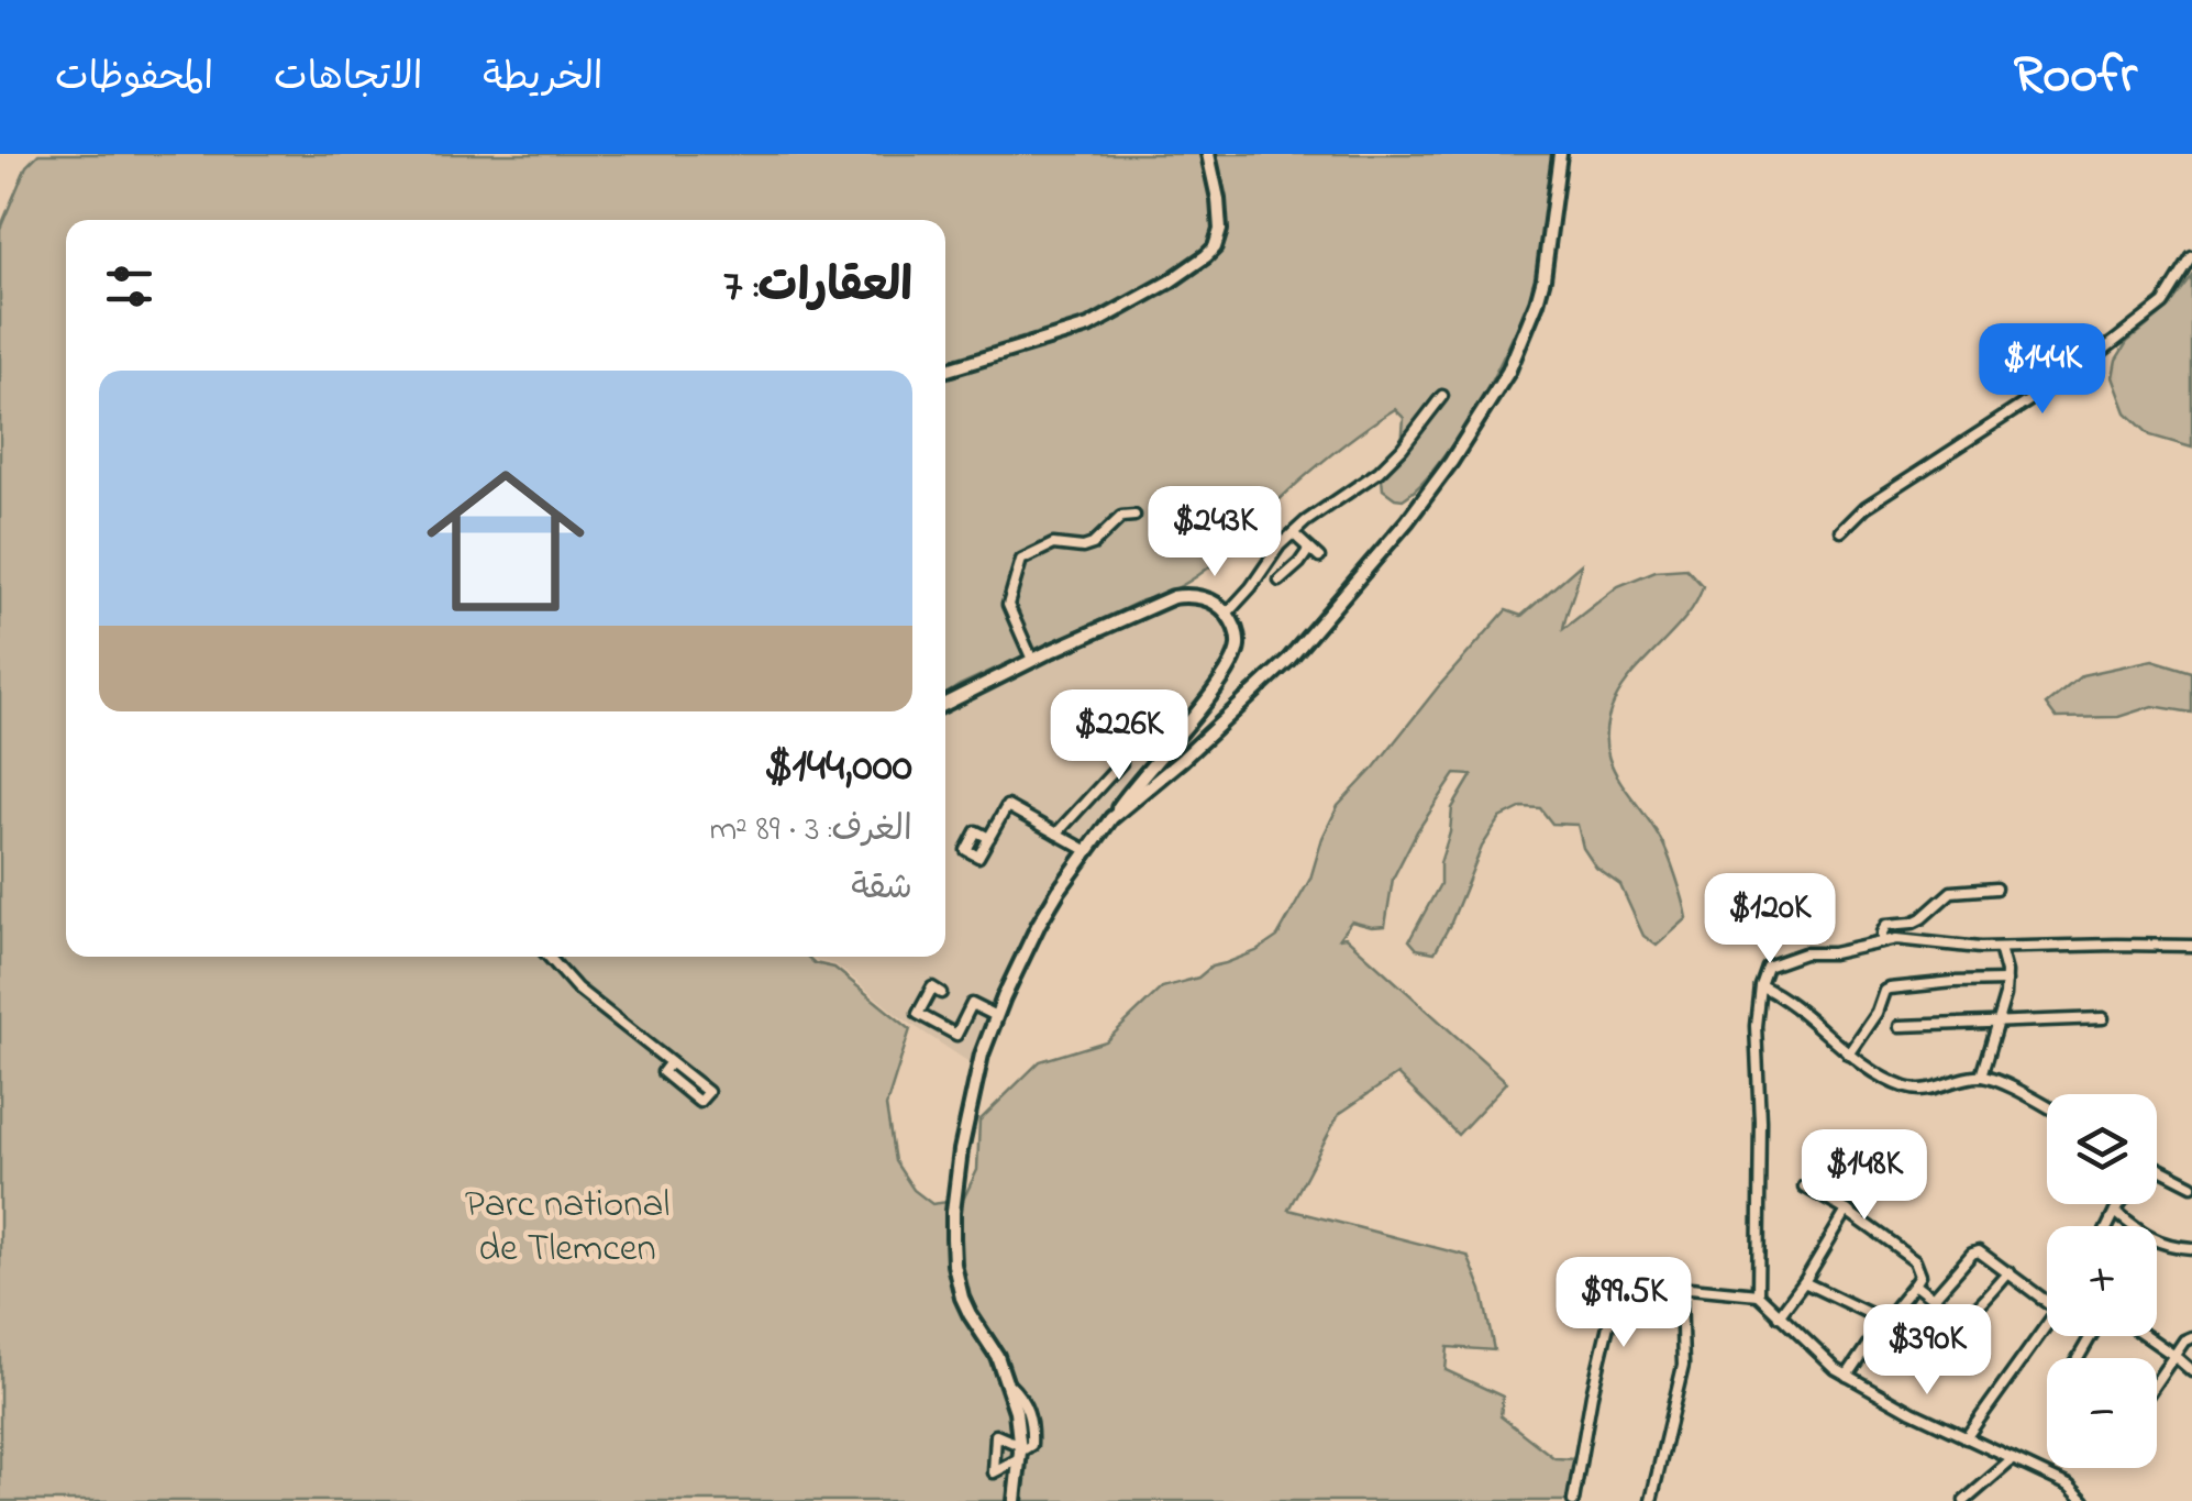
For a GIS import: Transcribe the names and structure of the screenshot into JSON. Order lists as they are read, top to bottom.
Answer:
{
  "parks": ["Parc national de Tlemcen"],
  "page": {
    "header": "Roofr",
    "nav": ["الخريطة", "الاتجاهات", "المحفوظات"],
    "heading": "العقارات: 7",
    "price": [
      "$144K",
      "$243K",
      "$226K",
      "$120K",
      "$148K",
      "$99.5K",
      "$390K"
    ],
    "list": [
      {
        "name": "$144,000",
        "note": "الغرف: 3 · 89 m² · شقة"
      }
    ],
    "map_buttons": ["+", "−"]
  }
}
